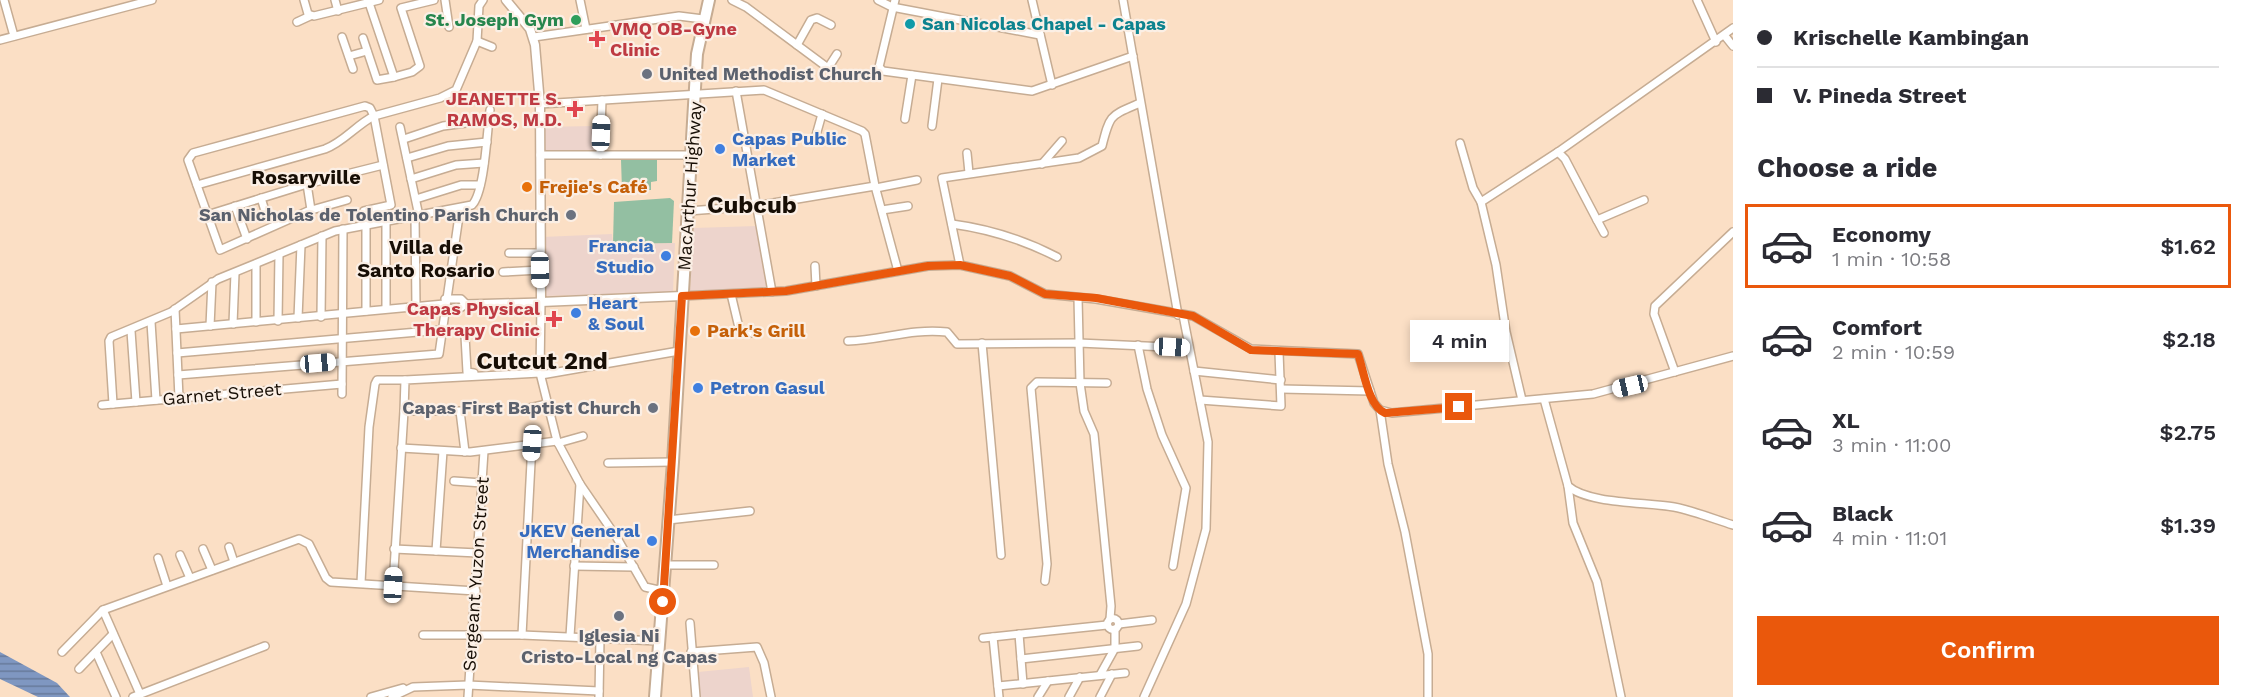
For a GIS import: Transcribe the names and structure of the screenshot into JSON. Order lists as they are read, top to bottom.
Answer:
{
  "streets": {
    "highway": ["MacArthur Highway"],
    "street": ["Garnet Street", "Sergeant Yuzon Street"]
  },
  "districts": [
    "Rosaryville",
    "Cubcub",
    "Villa de Santo Rosario",
    "Cutcut 2nd"
  ],
  "places": {
    "other": [
      "St. Joseph Gym",
      "San Nicolas Chapel - Capas",
      "United Methodist Church",
      "Capas Public Market",
      "Frejie's Café",
      "San Nicholas de Tolentino Parish Church",
      "Francia Studio",
      "Heart & Soul",
      "Park's Grill",
      "Petron Gasul",
      "Capas First Baptist Church",
      "JKEV General Merchandise",
      "Iglesia Ni Cristo-Local ng Capas"
    ],
    "health": ["VMQ OB-Gyne Clinic", "JEANETTE S. RAMOS, M.D.", "Capas Physical Therapy Clinic"]
  },
  "page": {
    "banner": ["Krischelle Kambingan", "V. Pineda Street"],
    "heading": "Choose a ride",
    "list": [
      {
        "name": "Economy",
        "note": "1 min · 10:58",
        "value": "$1.62"
      },
      {
        "name": "Comfort",
        "note": "2 min · 10:59",
        "value": "$2.18"
      },
      {
        "name": "XL",
        "note": "3 min · 11:00",
        "value": "$2.75"
      },
      {
        "name": "Black",
        "note": "4 min · 11:01",
        "value": "$1.39"
      }
    ],
    "bubble": "4 min",
    "buttons": "Confirm"
  }
}
